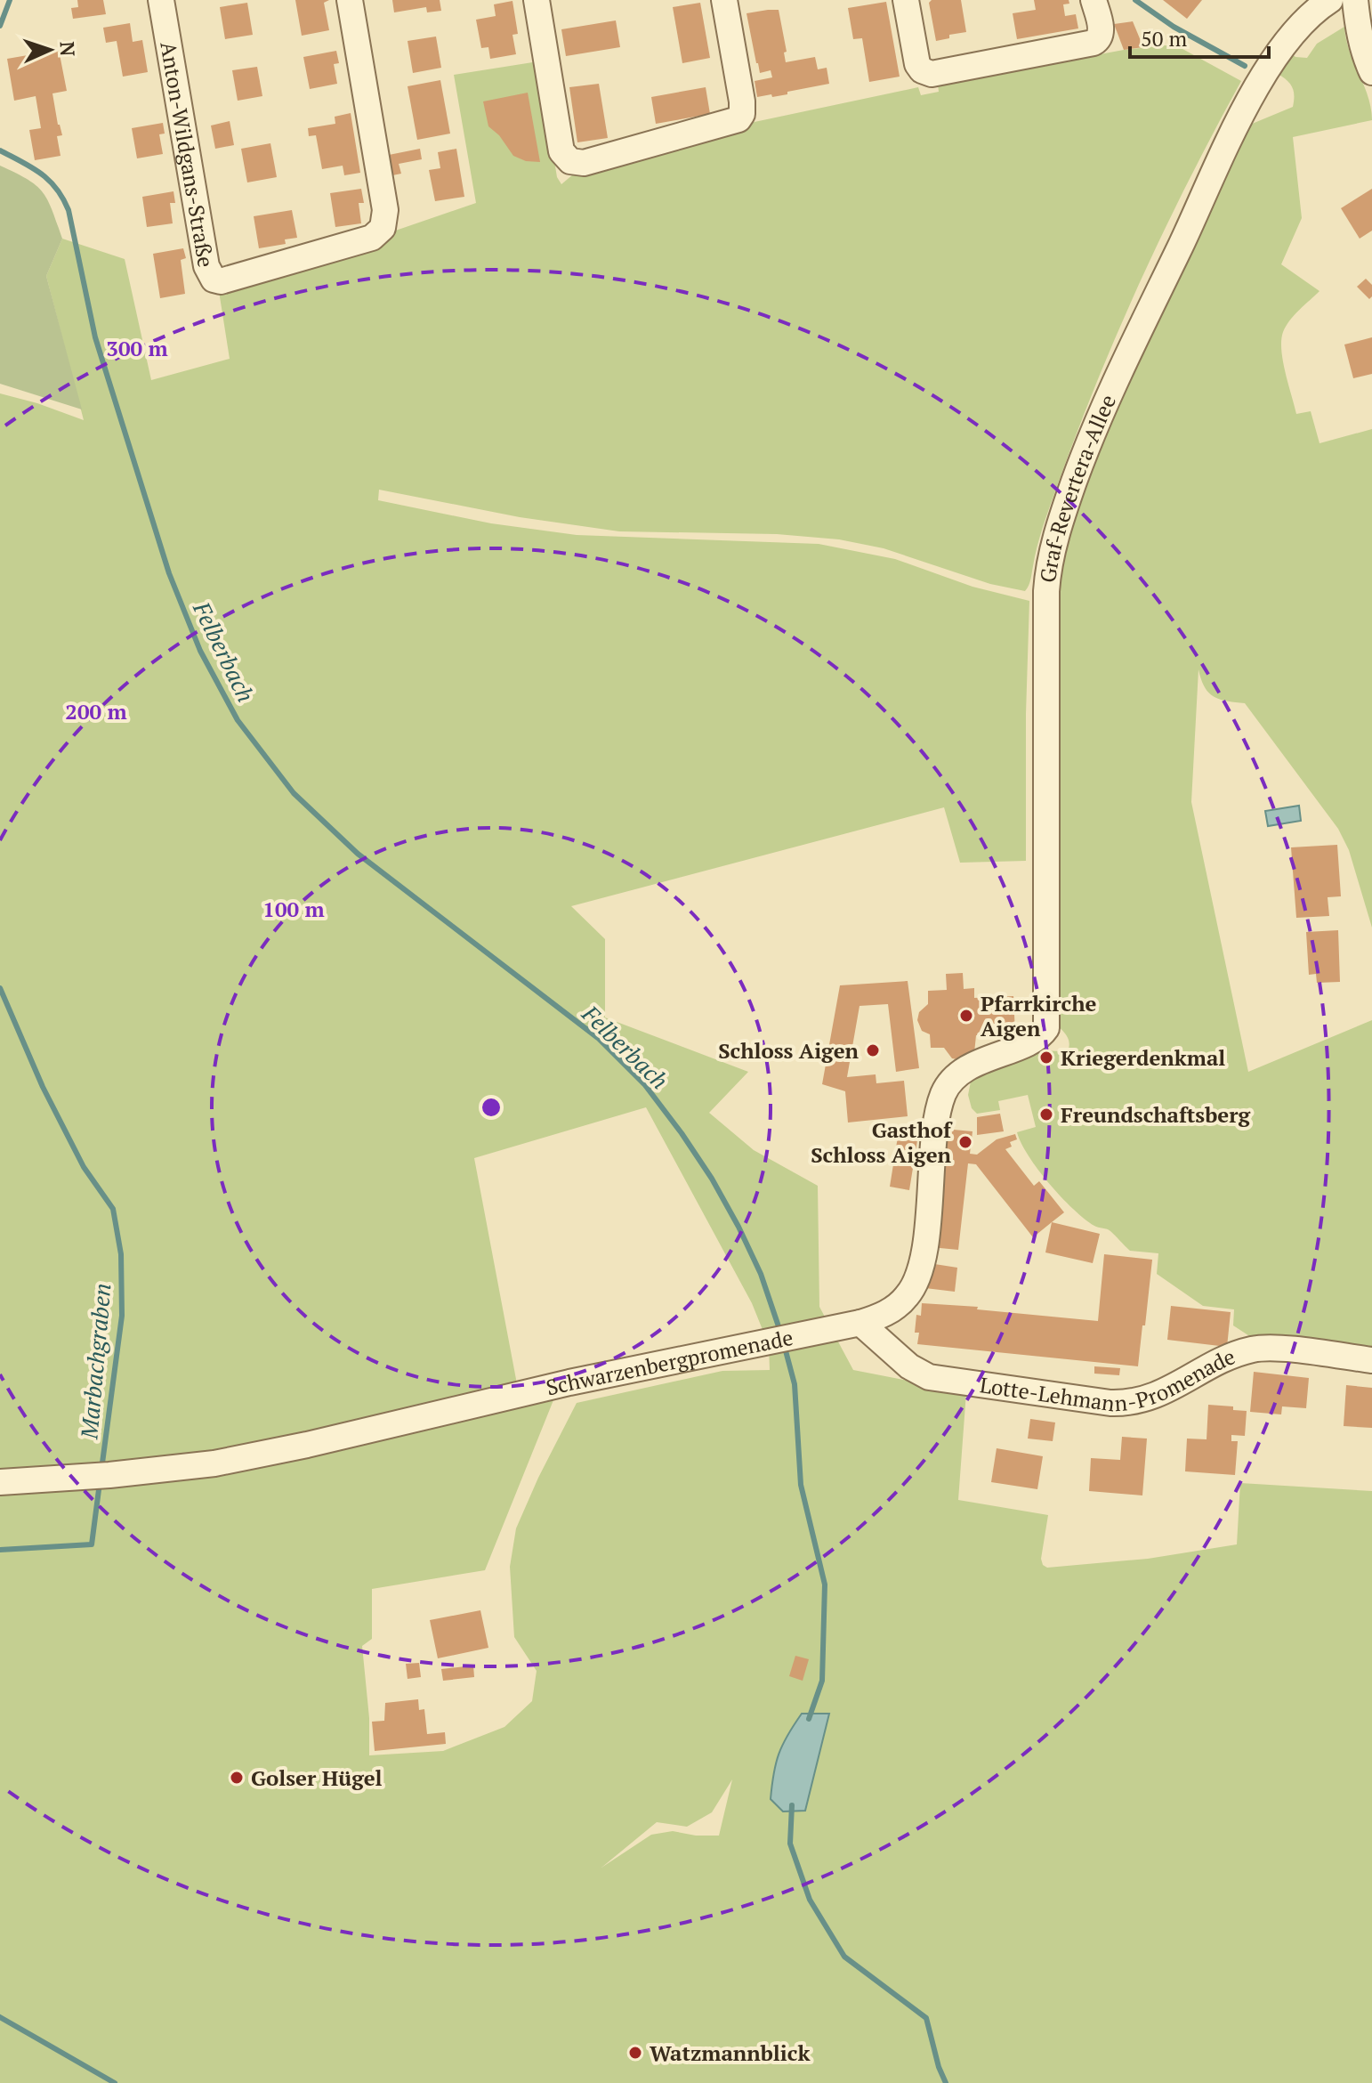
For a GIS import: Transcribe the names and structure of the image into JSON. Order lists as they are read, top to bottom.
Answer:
{
  "streets": {
    "street": [
      "Anton-Wildgans-Straße",
      "Graf-Revertera-Allee",
      "Schwarzenbergpromenade",
      "Lotte-Lehmann-Promenade"
    ]
  },
  "crossings": [
    ["Graf-Revertera-Allee", "Schwarzenbergpromenade"],
    ["Schwarzenbergpromenade", "Lotte-Lehmann-Promenade"]
  ],
  "water": ["Felberbach", "Marbachgraben"],
  "places": [
    "Pfarrkirche Aigen",
    "Schloss Aigen",
    "Kriegerdenkmal",
    "Freundschaftsberg",
    "Gasthof Schloss Aigen",
    "Golser Hügel",
    "Watzmannblick"
  ],
  "scale_bar": "50 m",
  "north": "right",
  "rings": ["300 m", "200 m", "100 m"]
}
